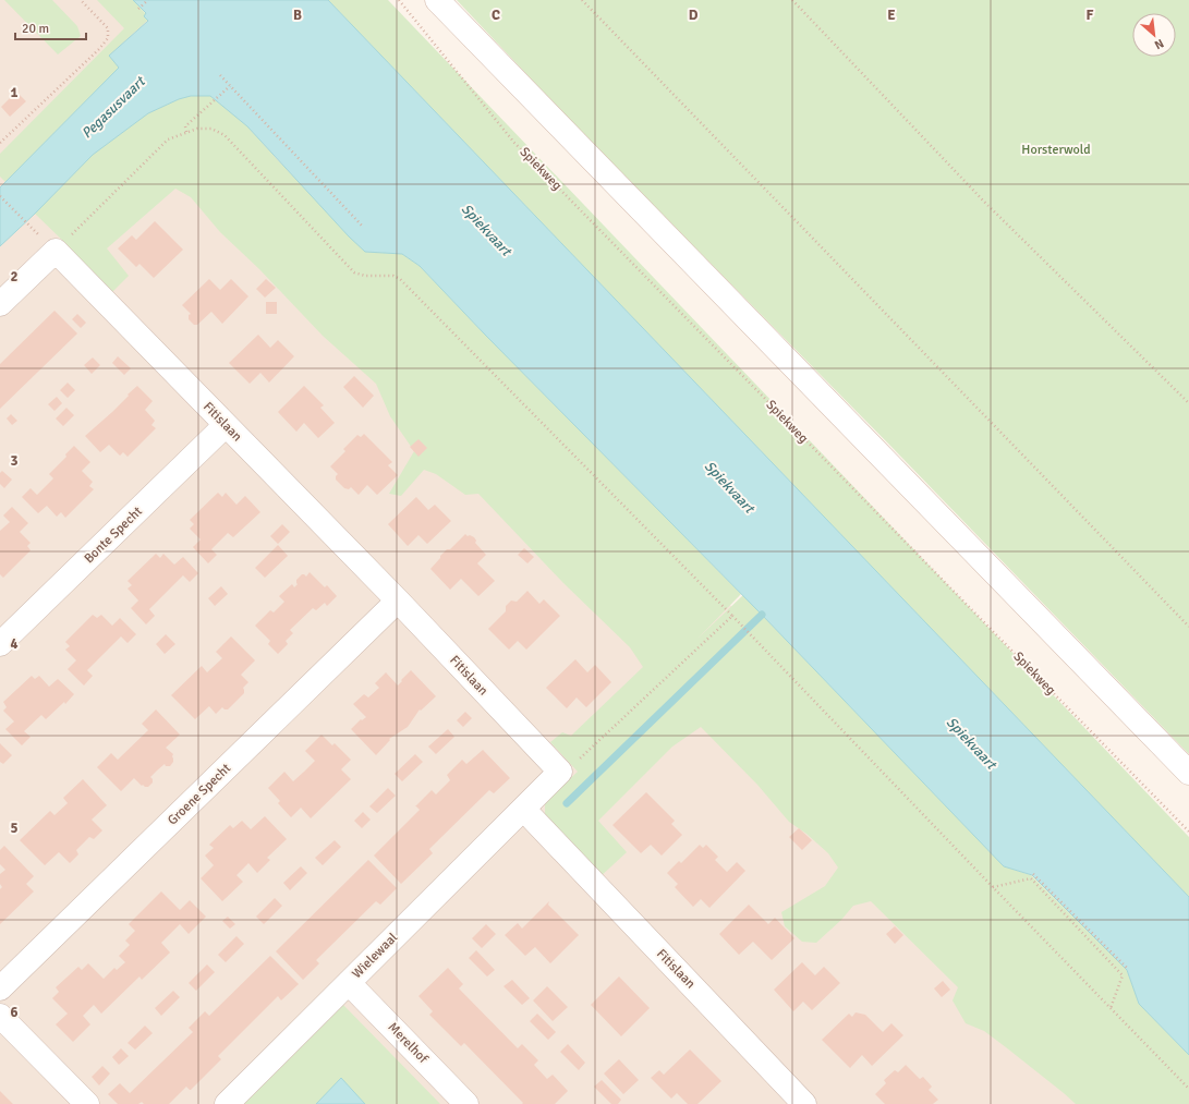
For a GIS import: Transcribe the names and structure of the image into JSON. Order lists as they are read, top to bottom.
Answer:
{
  "streets": {
    "street": [
      "Fitislaan",
      "Bonte Specht",
      "Groene Specht",
      "Wielewaal",
      "Merelhof"
    ],
    "path": ["Spiekweg"]
  },
  "crossings": [
    ["Fitislaan", "Bonte Specht"],
    ["Fitislaan", "Groene Specht"],
    ["Fitislaan", "Wielewaal"],
    ["Wielewaal", "Merelhof"]
  ],
  "water": ["Pegasusvaart", "Spiekvaart"],
  "parks": ["Horsterwold"],
  "scale_bar": "20 m",
  "north": "bottom right",
  "grid": {
    "columns": [
      "B",
      "C",
      "D",
      "E",
      "F"
    ],
    "rows": [
      "1",
      "2",
      "3",
      "4",
      "5",
      "6"
    ]
  }
}
